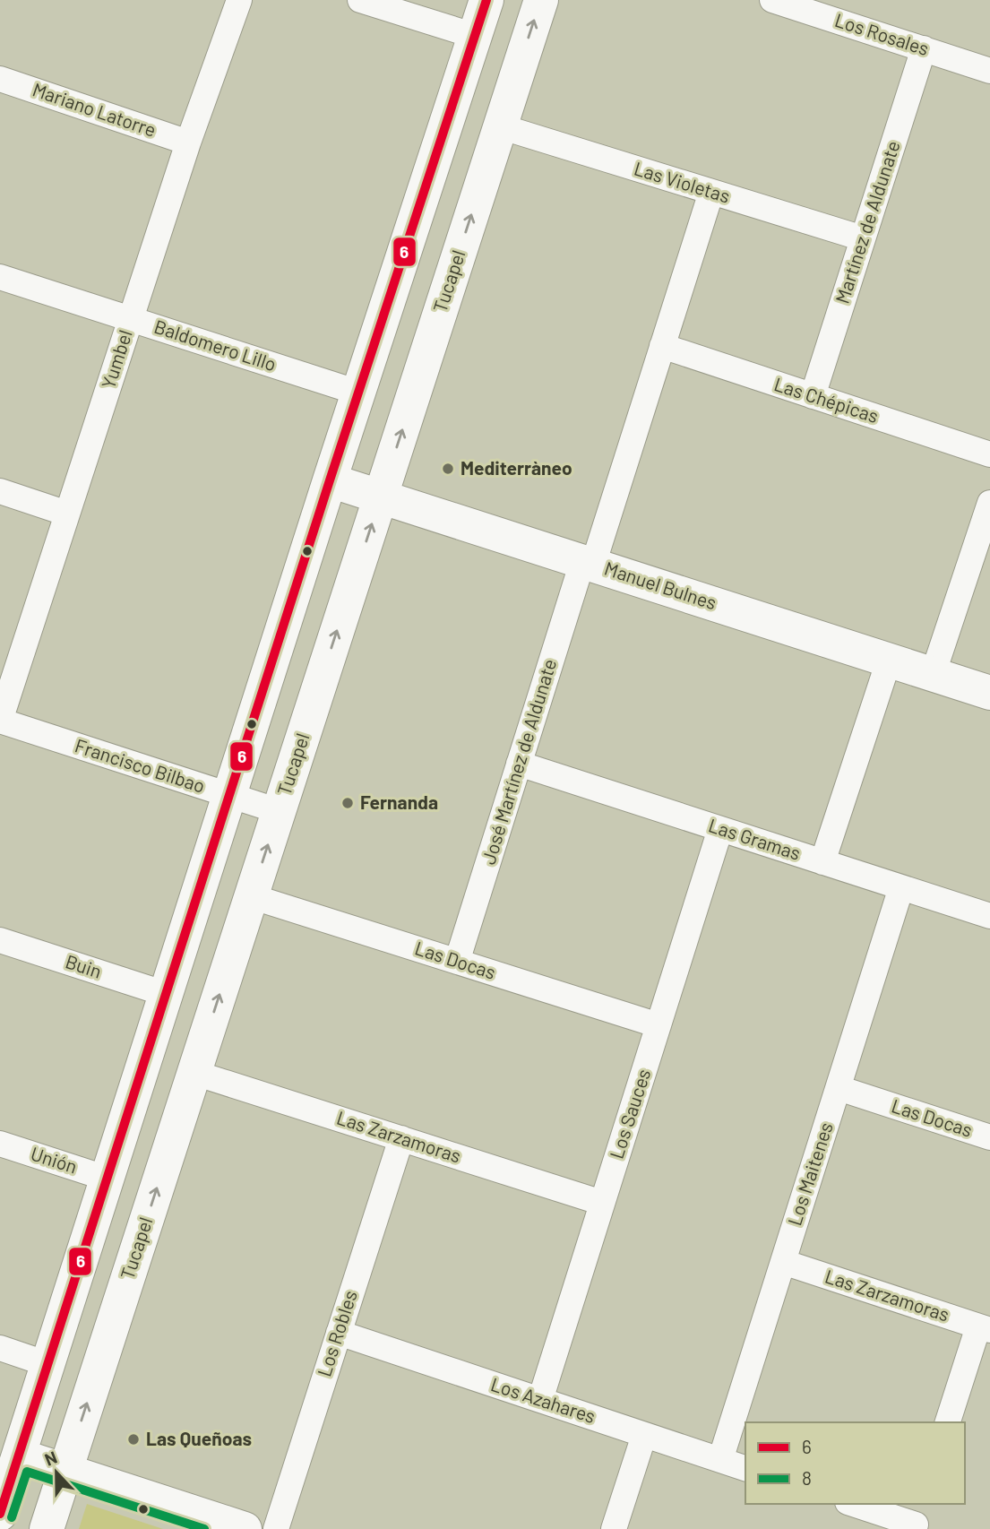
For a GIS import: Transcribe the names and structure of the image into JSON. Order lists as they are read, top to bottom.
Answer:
{
  "streets": {
    "main road": ["Tucapel", "Manuel Bulnes"],
    "street": [
      "Los Rosales",
      "Mariano Latorre",
      "Las Violetas",
      "Martínez de Aldunate",
      "Baldomero Lillo",
      "Yumbel",
      "Las Chépicas",
      "José Martínez de Aldunate",
      "Francisco Bilbao",
      "Las Gramas",
      "Las Docas",
      "Buin",
      "Los Sauces",
      "Las Zarzamoras",
      "Unión",
      "Los Maitenes",
      "Los Robles",
      "Los Azahares"
    ]
  },
  "crossings": [
    ["Los Rosales", "Martínez de Aldunate"],
    ["Mariano Latorre", "Yumbel"],
    ["Las Violetas", "Martínez de Aldunate"],
    ["Las Violetas", "Tucapel"],
    ["Las Violetas", "José Martínez de Aldunate"],
    ["Martínez de Aldunate", "Las Chépicas"],
    ["Tucapel", "Manuel Bulnes"],
    ["Tucapel", "Francisco Bilbao"],
    ["Tucapel", "Las Docas"],
    ["Tucapel", "Las Zarzamoras"],
    ["Baldomero Lillo", "Yumbel"],
    ["Yumbel", "Francisco Bilbao"],
    ["Las Chépicas", "José Martínez de Aldunate"],
    ["Manuel Bulnes", "José Martínez de Aldunate"],
    ["José Martínez de Aldunate", "Las Gramas"],
    ["José Martínez de Aldunate", "Las Docas"],
    ["Las Gramas", "Los Sauces"],
    ["Las Gramas", "Los Maitenes"],
    ["Las Docas", "Los Sauces"],
    ["Las Docas", "Los Maitenes"],
    ["Los Sauces", "Las Zarzamoras"],
    ["Los Sauces", "Los Azahares"],
    ["Las Zarzamoras", "Los Maitenes"],
    ["Las Zarzamoras", "Los Robles"],
    ["Los Maitenes", "Los Azahares"],
    ["Los Robles", "Los Azahares"]
  ],
  "places": ["Mediterràneo", "Fernanda", "Las Queñoas"],
  "lines": ["transit line 6", "transit line 8"],
  "legend": ["6", "8"],
  "north": "top"
}
